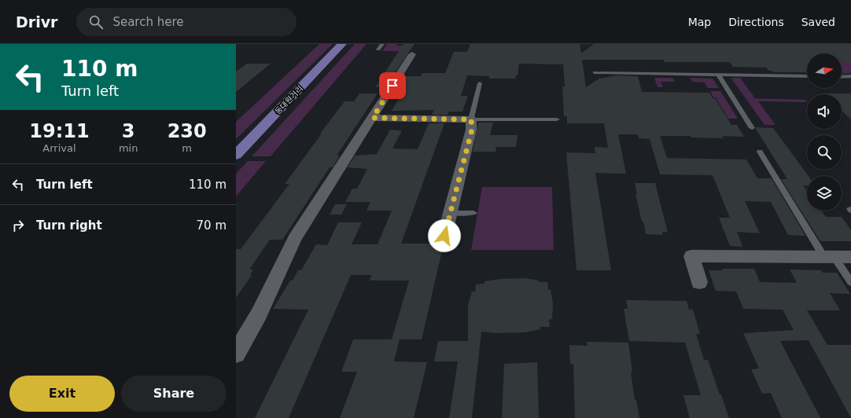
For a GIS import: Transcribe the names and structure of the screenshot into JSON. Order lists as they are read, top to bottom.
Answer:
{
  "streets": {
    "main road": ["동대원거리"]
  },
  "north": "right",
  "page": {
    "header": "Drivr",
    "search": "Search here",
    "nav": ["Map", "Directions", "Saved"],
    "turn": ["110 m", "Turn left"],
    "eta": [
      "19:11",
      "Arrival",
      "3",
      "min",
      "230",
      "m"
    ],
    "list": [
      {
        "name": "Turn left",
        "value": "110 m"
      },
      {
        "name": "Turn right",
        "value": "70 m"
      }
    ],
    "buttons": ["Exit", "Share"]
  }
}
